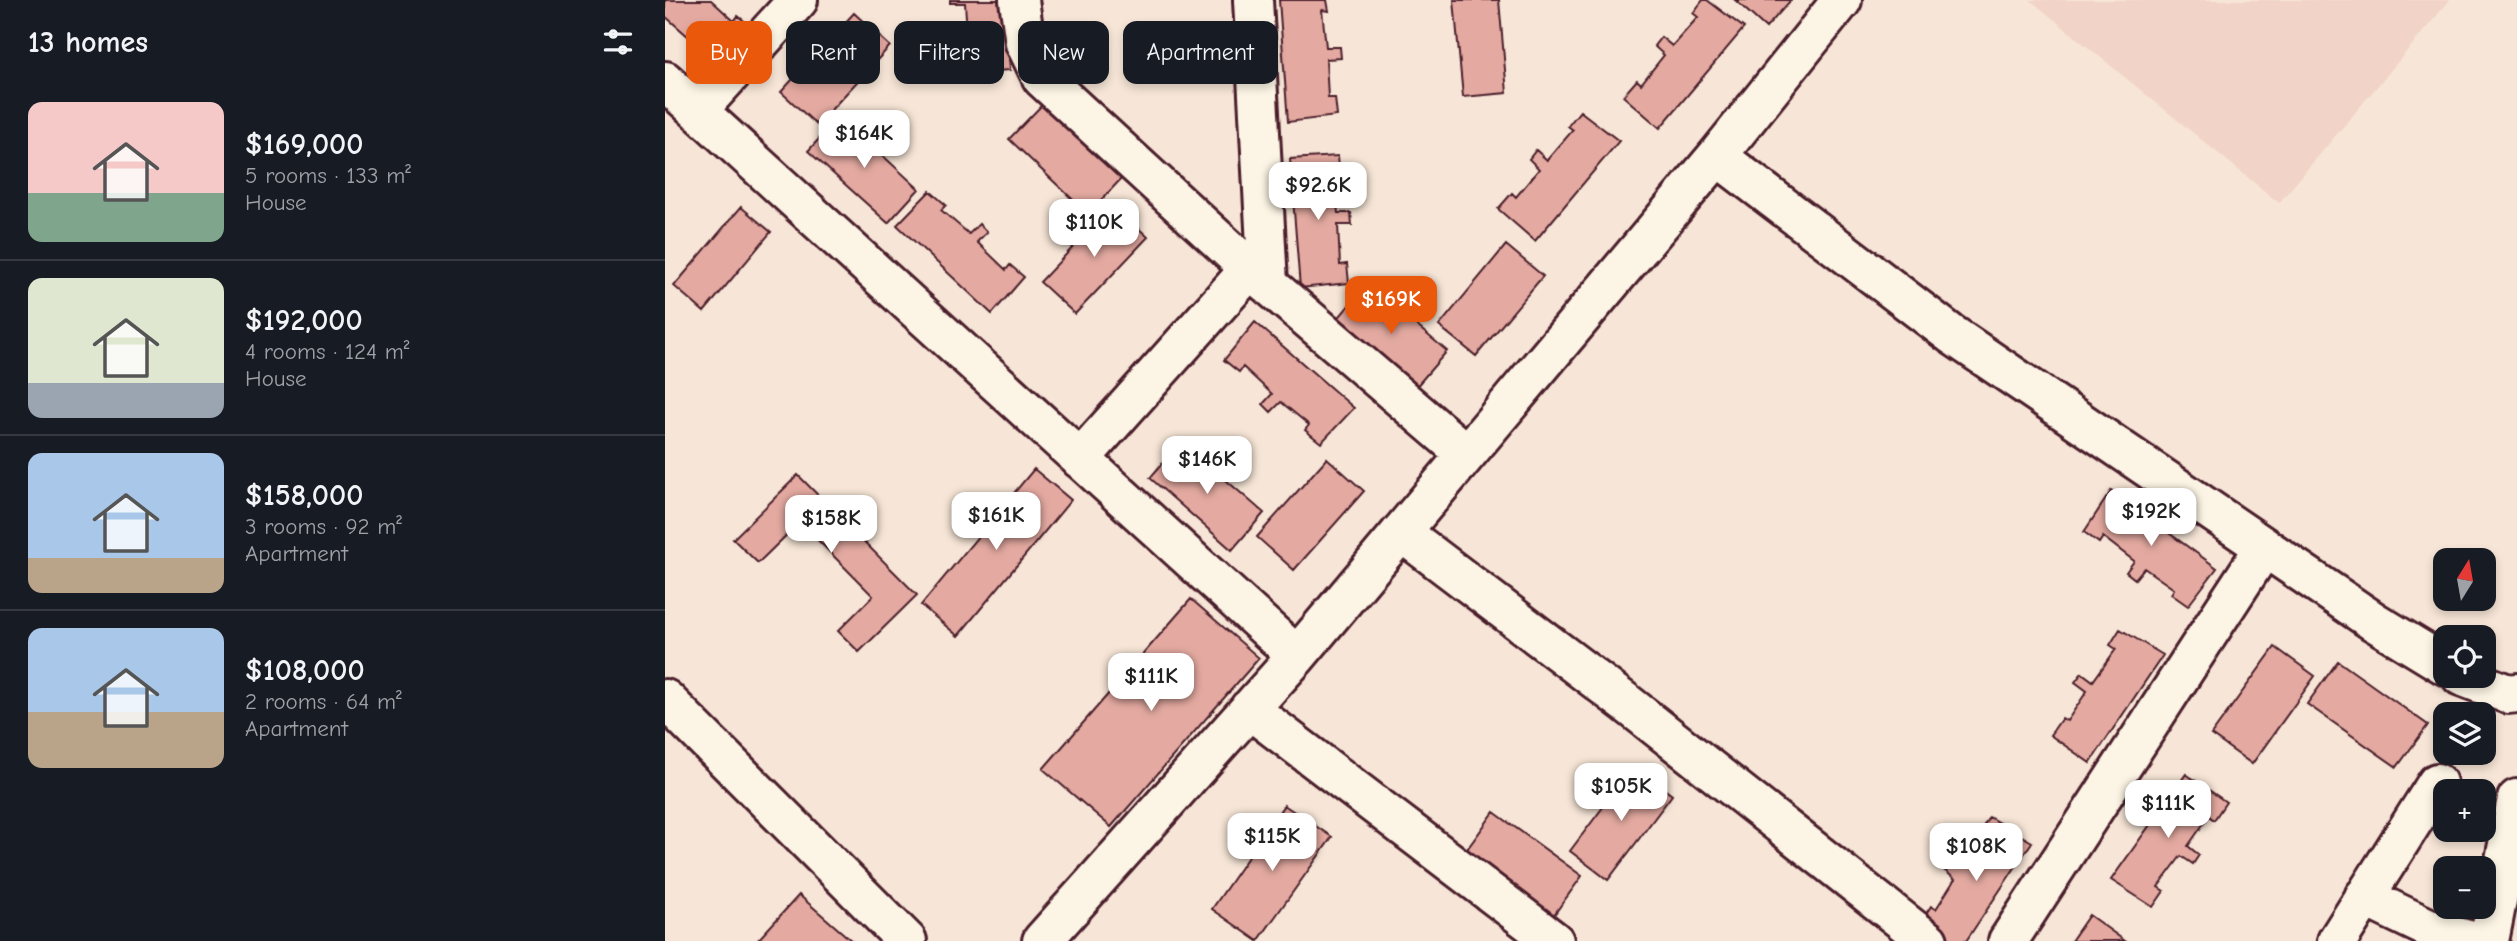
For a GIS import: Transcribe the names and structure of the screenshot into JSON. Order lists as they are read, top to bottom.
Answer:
{
  "north": "top",
  "page": {
    "heading": "13 homes",
    "chip": [
      "Buy",
      "Rent",
      "Filters",
      "New",
      "Apartment"
    ],
    "list": [
      {
        "name": "$169,000",
        "note": "5 rooms · 133 m² · House"
      },
      {
        "name": "$192,000",
        "note": "4 rooms · 124 m² · House"
      },
      {
        "name": "$158,000",
        "note": "3 rooms · 92 m² · Apartment"
      },
      {
        "name": "$108,000",
        "note": "2 rooms · 64 m² · Apartment"
      }
    ],
    "price": [
      "$164K",
      "$92.6K",
      "$110K",
      "$169K",
      "$146K",
      "$192K",
      "$161K",
      "$158K",
      "$111K",
      "$105K",
      "$111K",
      "$115K",
      "$108K"
    ],
    "map_buttons": ["+", "−"]
  }
}
